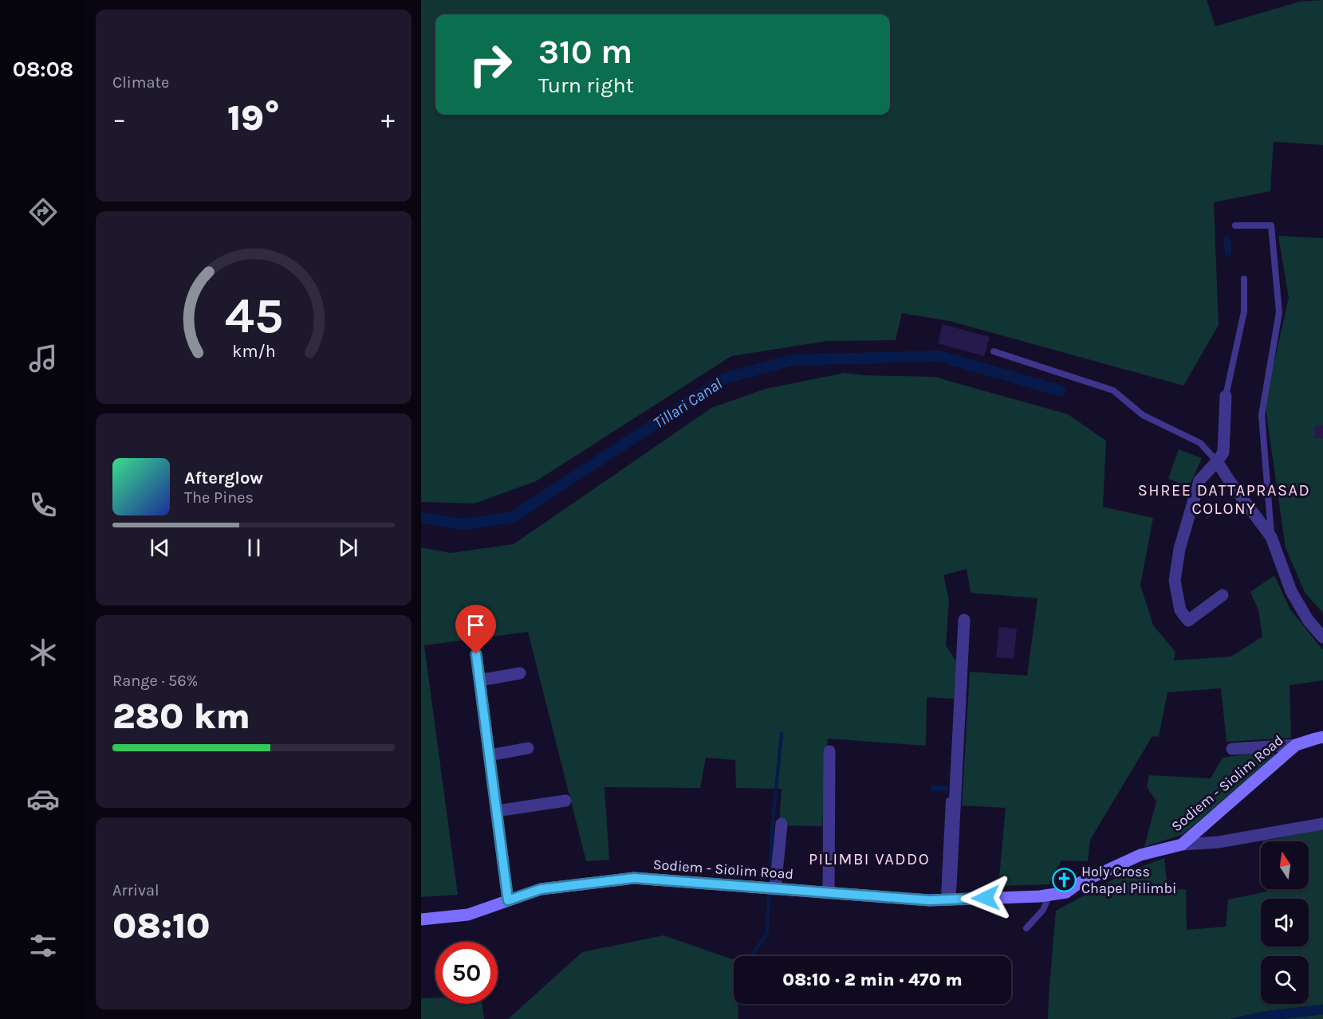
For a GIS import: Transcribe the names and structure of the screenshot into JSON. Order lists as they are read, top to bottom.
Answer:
{
  "streets": {
    "main road": ["Sodiem - Siolim Road"]
  },
  "districts": ["SHREE DATTAPRASAD COLONY", "PILIMBI VADDO"],
  "water": ["Tillari Canal"],
  "places": {
    "church": ["Holy Cross Chapel Pilimbi"]
  },
  "north": "top",
  "page": {
    "tabs": "08:08",
    "tile": [
      "Climate",
      ["Range · 56%", "280 km"],
      ["Arrival", "08:10"]
    ],
    "turn": ["310 m", "Turn right"],
    "heat": ["−", "19°", "+"],
    "song": ["Afterglow", "The Pines"],
    "limit": "50",
    "trip": "08:10 · 2 min · 470 m",
    "gauge": ["45", "km/h"]
  }
}
